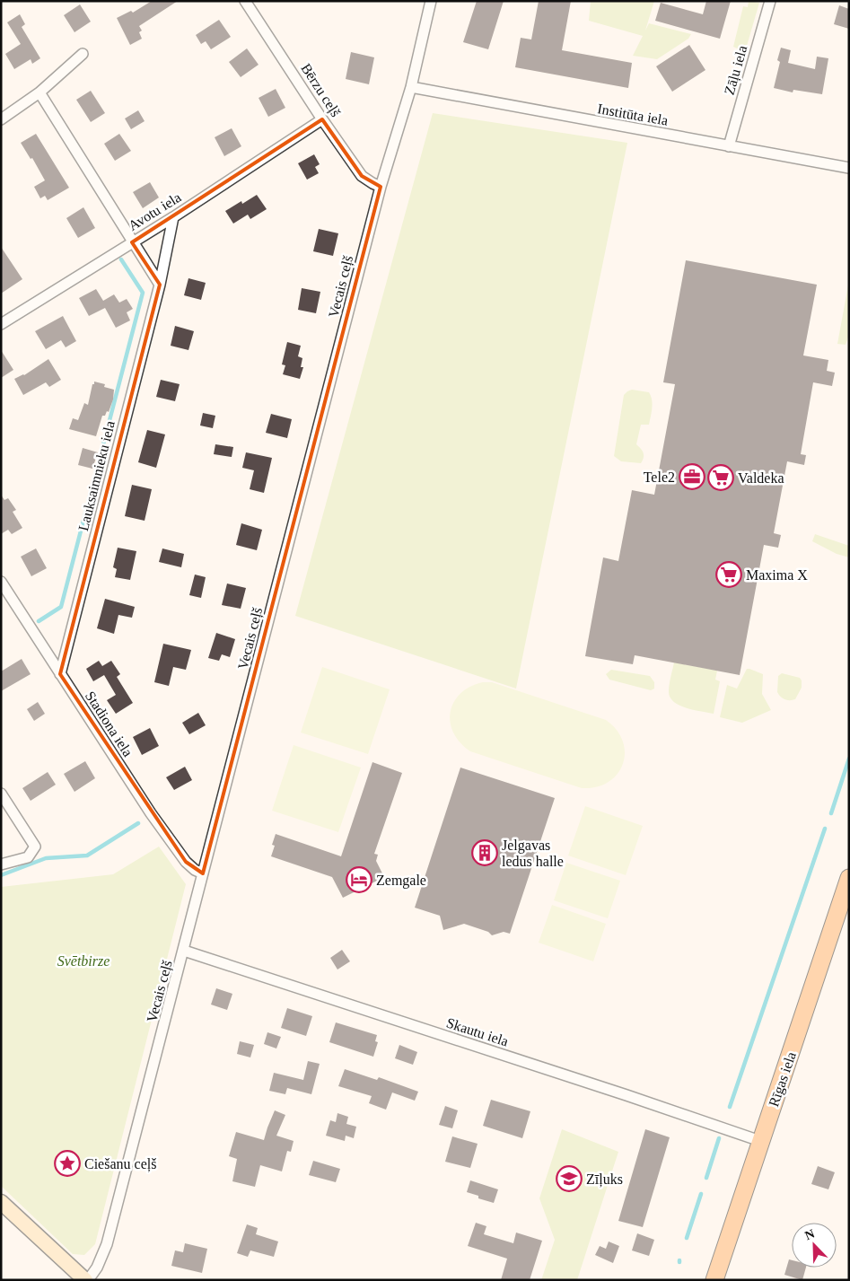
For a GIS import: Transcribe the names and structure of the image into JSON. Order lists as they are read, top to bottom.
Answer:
{
  "streets": {
    "main road": ["Rīgas iela"],
    "street": [
      "Zāļu iela",
      "Bērzu ceļš",
      "Institūta iela",
      "Avotu iela",
      "Vecais ceļš",
      "Lauksaimnieku iela",
      "Stadiona iela",
      "Skautu iela"
    ]
  },
  "crossings": [
    ["Zāļu iela", "Institūta iela"],
    ["Bērzu ceļš", "Avotu iela"],
    ["Bērzu ceļš", "Vecais ceļš"],
    ["Institūta iela", "Vecais ceļš"],
    ["Avotu iela", "Lauksaimnieku iela"],
    ["Vecais ceļš", "Stadiona iela"],
    ["Vecais ceļš", "Skautu iela"],
    ["Lauksaimnieku iela", "Stadiona iela"],
    ["Skautu iela", "Rīgas iela"]
  ],
  "parks": ["Svētbirze"],
  "places": {
    "office": ["Tele2"],
    "supermarket": ["Valdeka", "Maxima X"],
    "building": ["Jelgavas ledus halle"],
    "hotel": ["Zemgale"],
    "place": ["Ciešanu ceļš"],
    "school or university": ["Zīļuks"]
  },
  "north": "top left"
}
